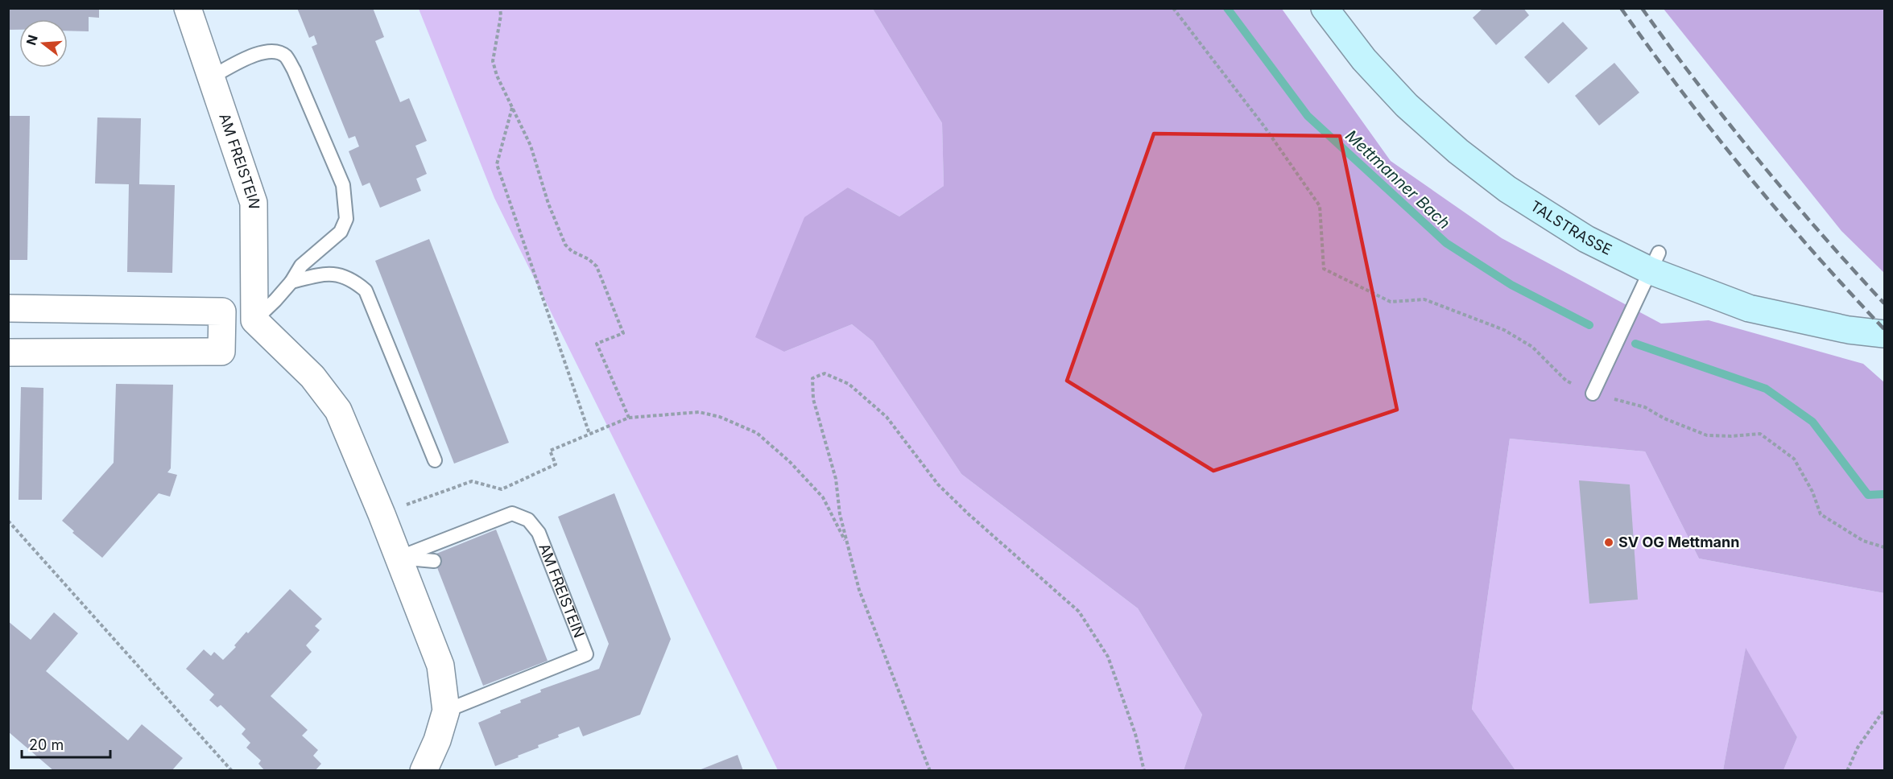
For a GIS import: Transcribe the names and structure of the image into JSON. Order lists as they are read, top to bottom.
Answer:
{
  "streets": {
    "main road": ["TALSTRASSE"],
    "street": ["AM FREISTEIN"]
  },
  "water": ["Mettmanner Bach"],
  "places": ["SV OG Mettmann"],
  "scale_bar": "20 m",
  "north": "left"
}
